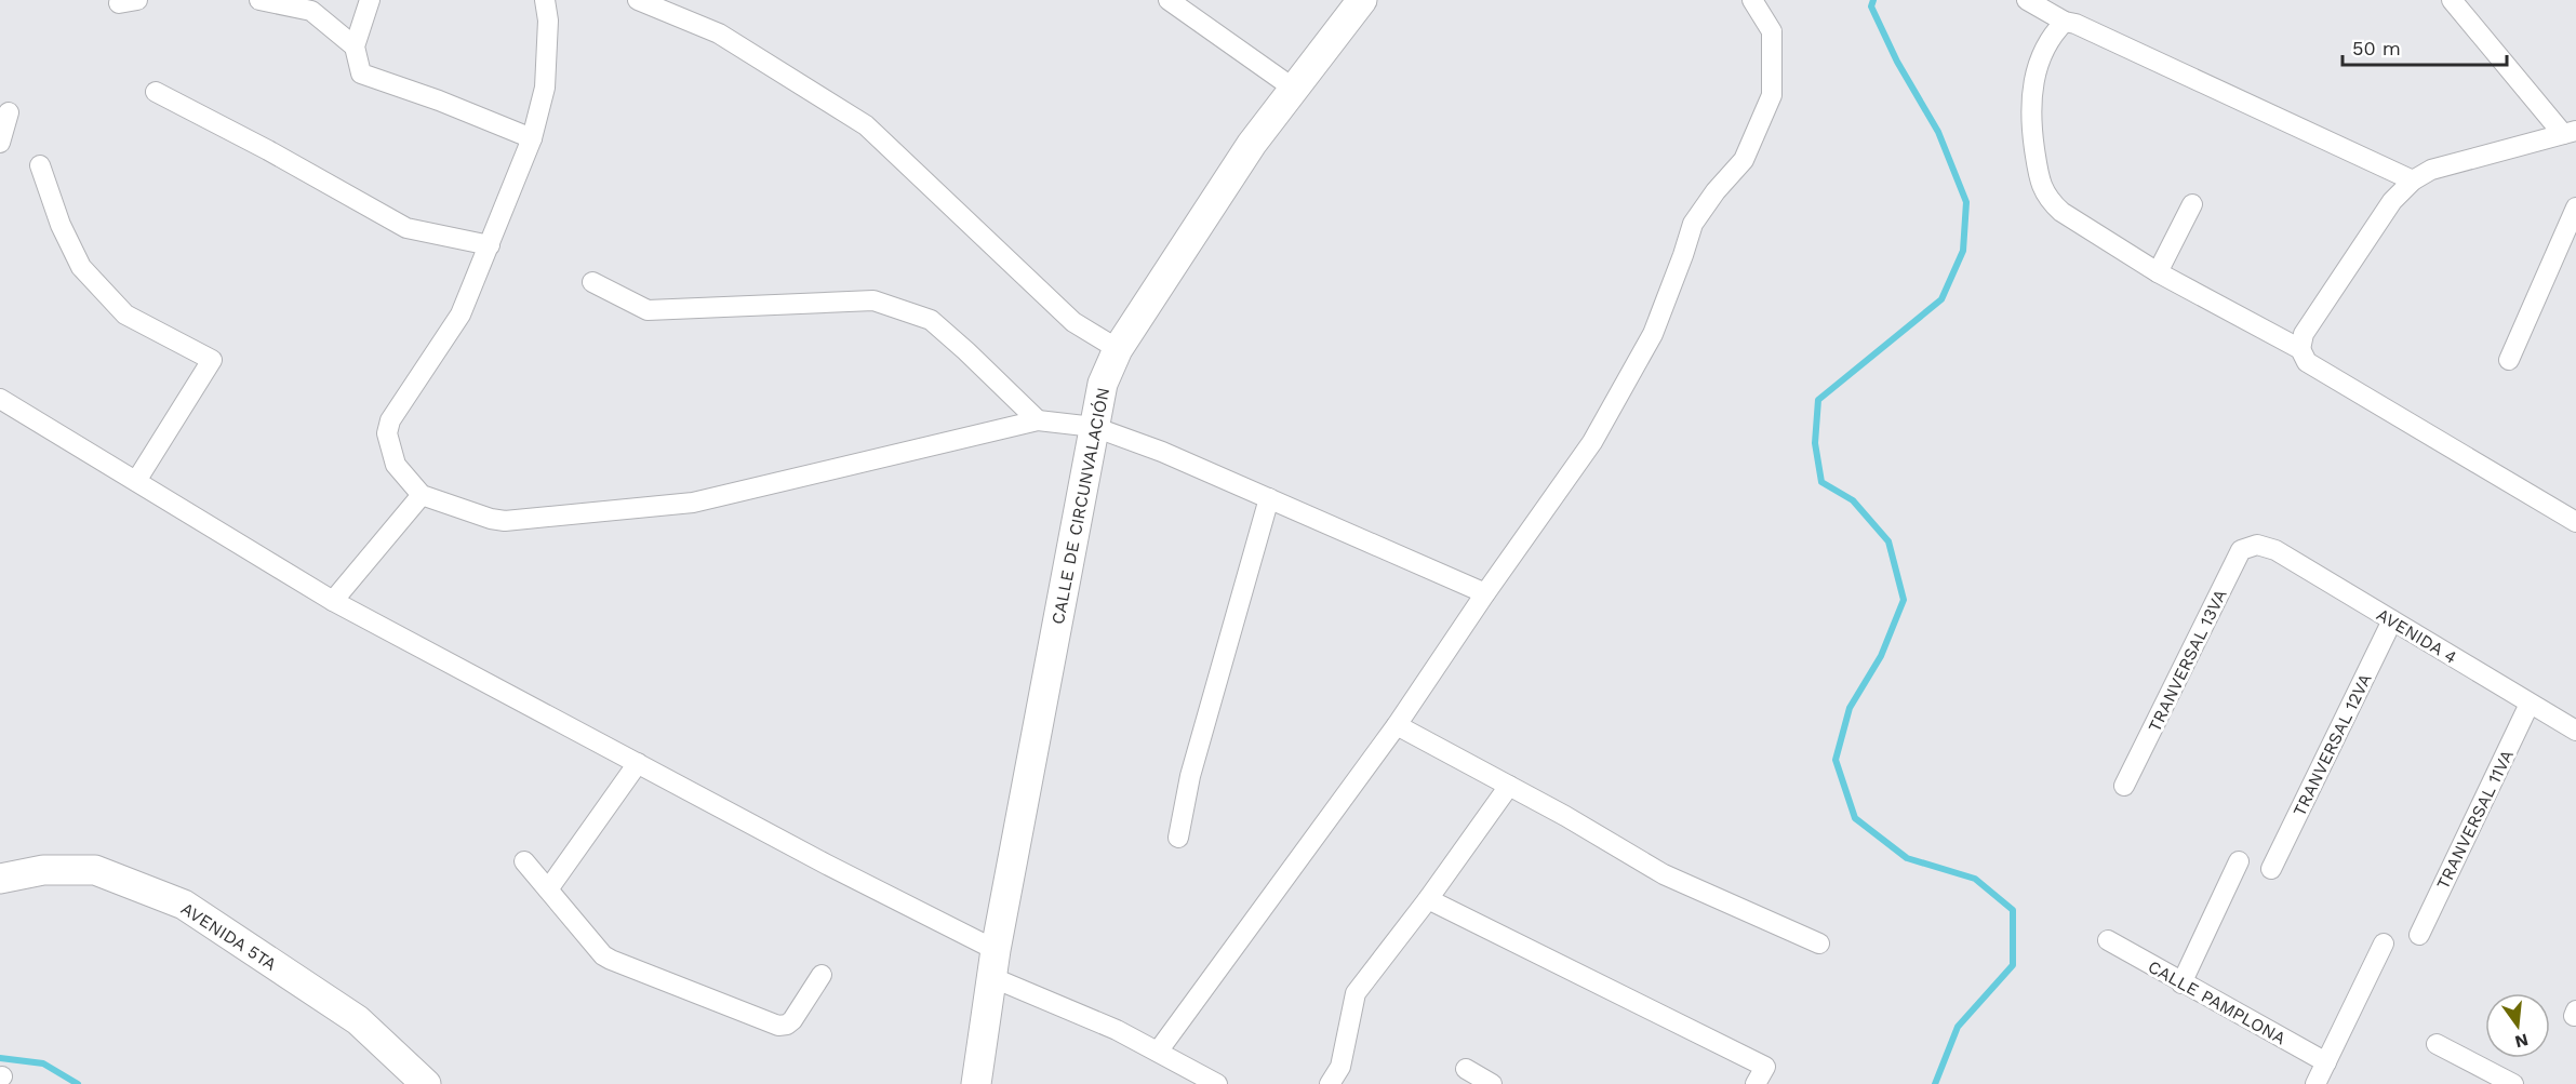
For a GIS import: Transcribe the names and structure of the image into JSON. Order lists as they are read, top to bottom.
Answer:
{
  "streets": {
    "street": [
      "CALLE DE CIRCUNVALACIÓN",
      "AVENIDA 4",
      "TRANVERSAL 13VA",
      "TRANVERSAL 12VA",
      "TRANVERSAL 11VA",
      "AVENIDA 5TA",
      "CALLE PAMPLONA"
    ]
  },
  "crossings": [
    ["AVENIDA 4", "TRANVERSAL 13VA"],
    ["AVENIDA 4", "TRANVERSAL 12VA"],
    ["AVENIDA 4", "TRANVERSAL 11VA"]
  ],
  "scale_bar": "50 m",
  "north": "bottom"
}
